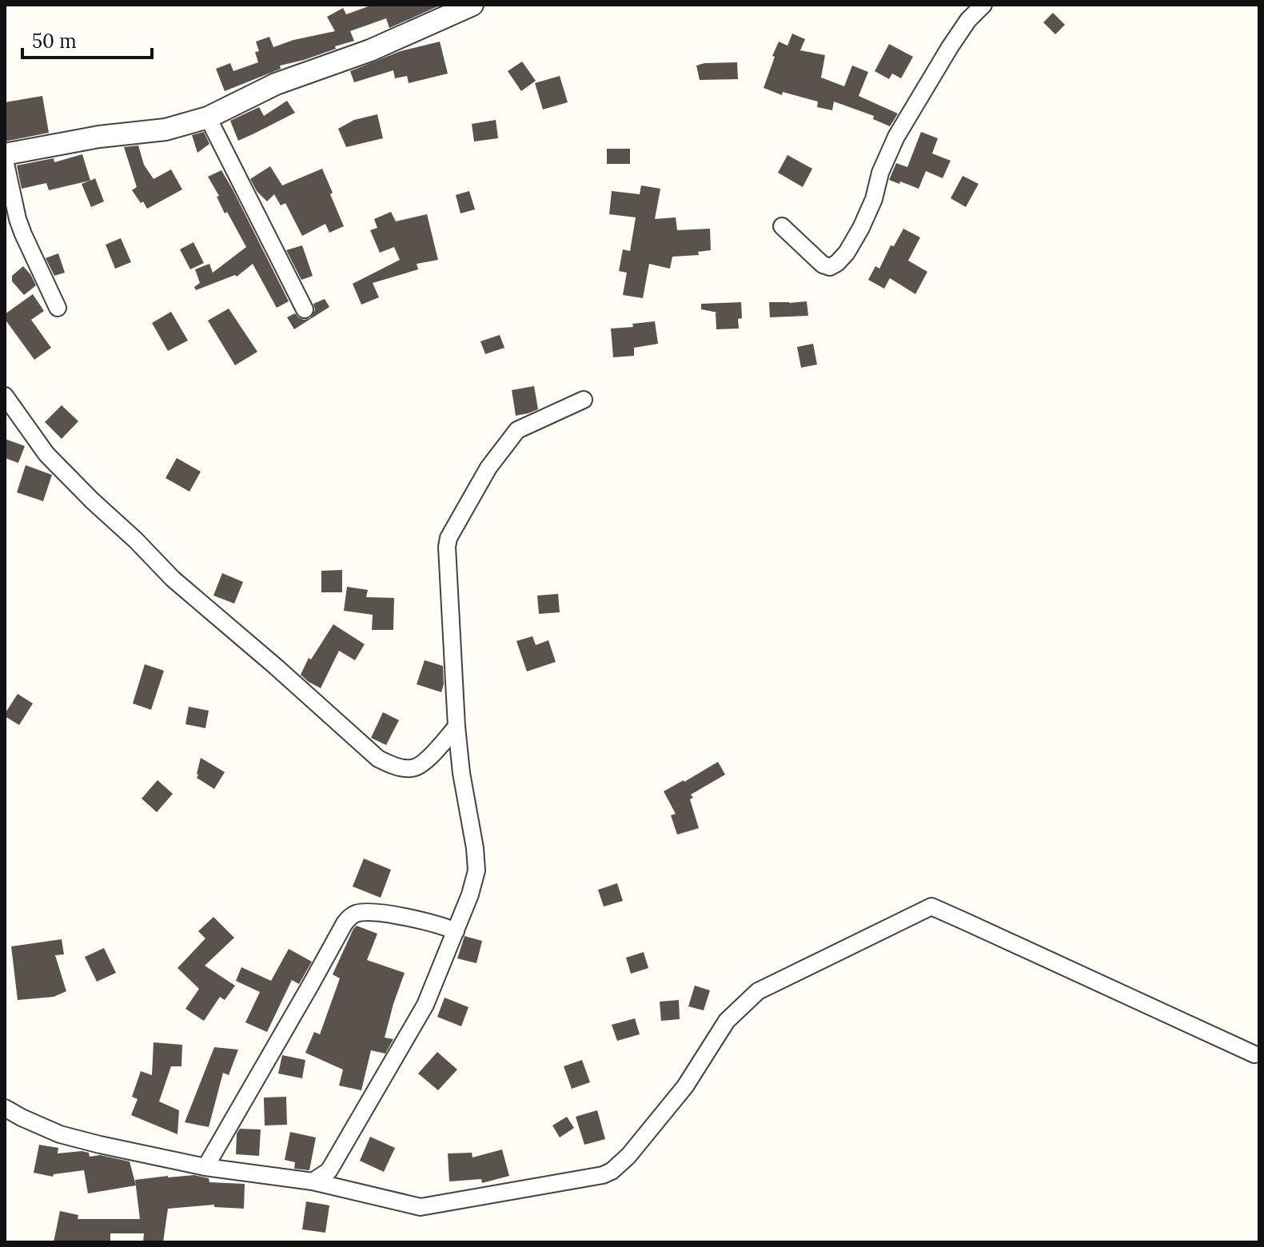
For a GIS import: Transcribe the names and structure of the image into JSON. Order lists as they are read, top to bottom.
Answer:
{
  "scale_bar": "50 m"
}
